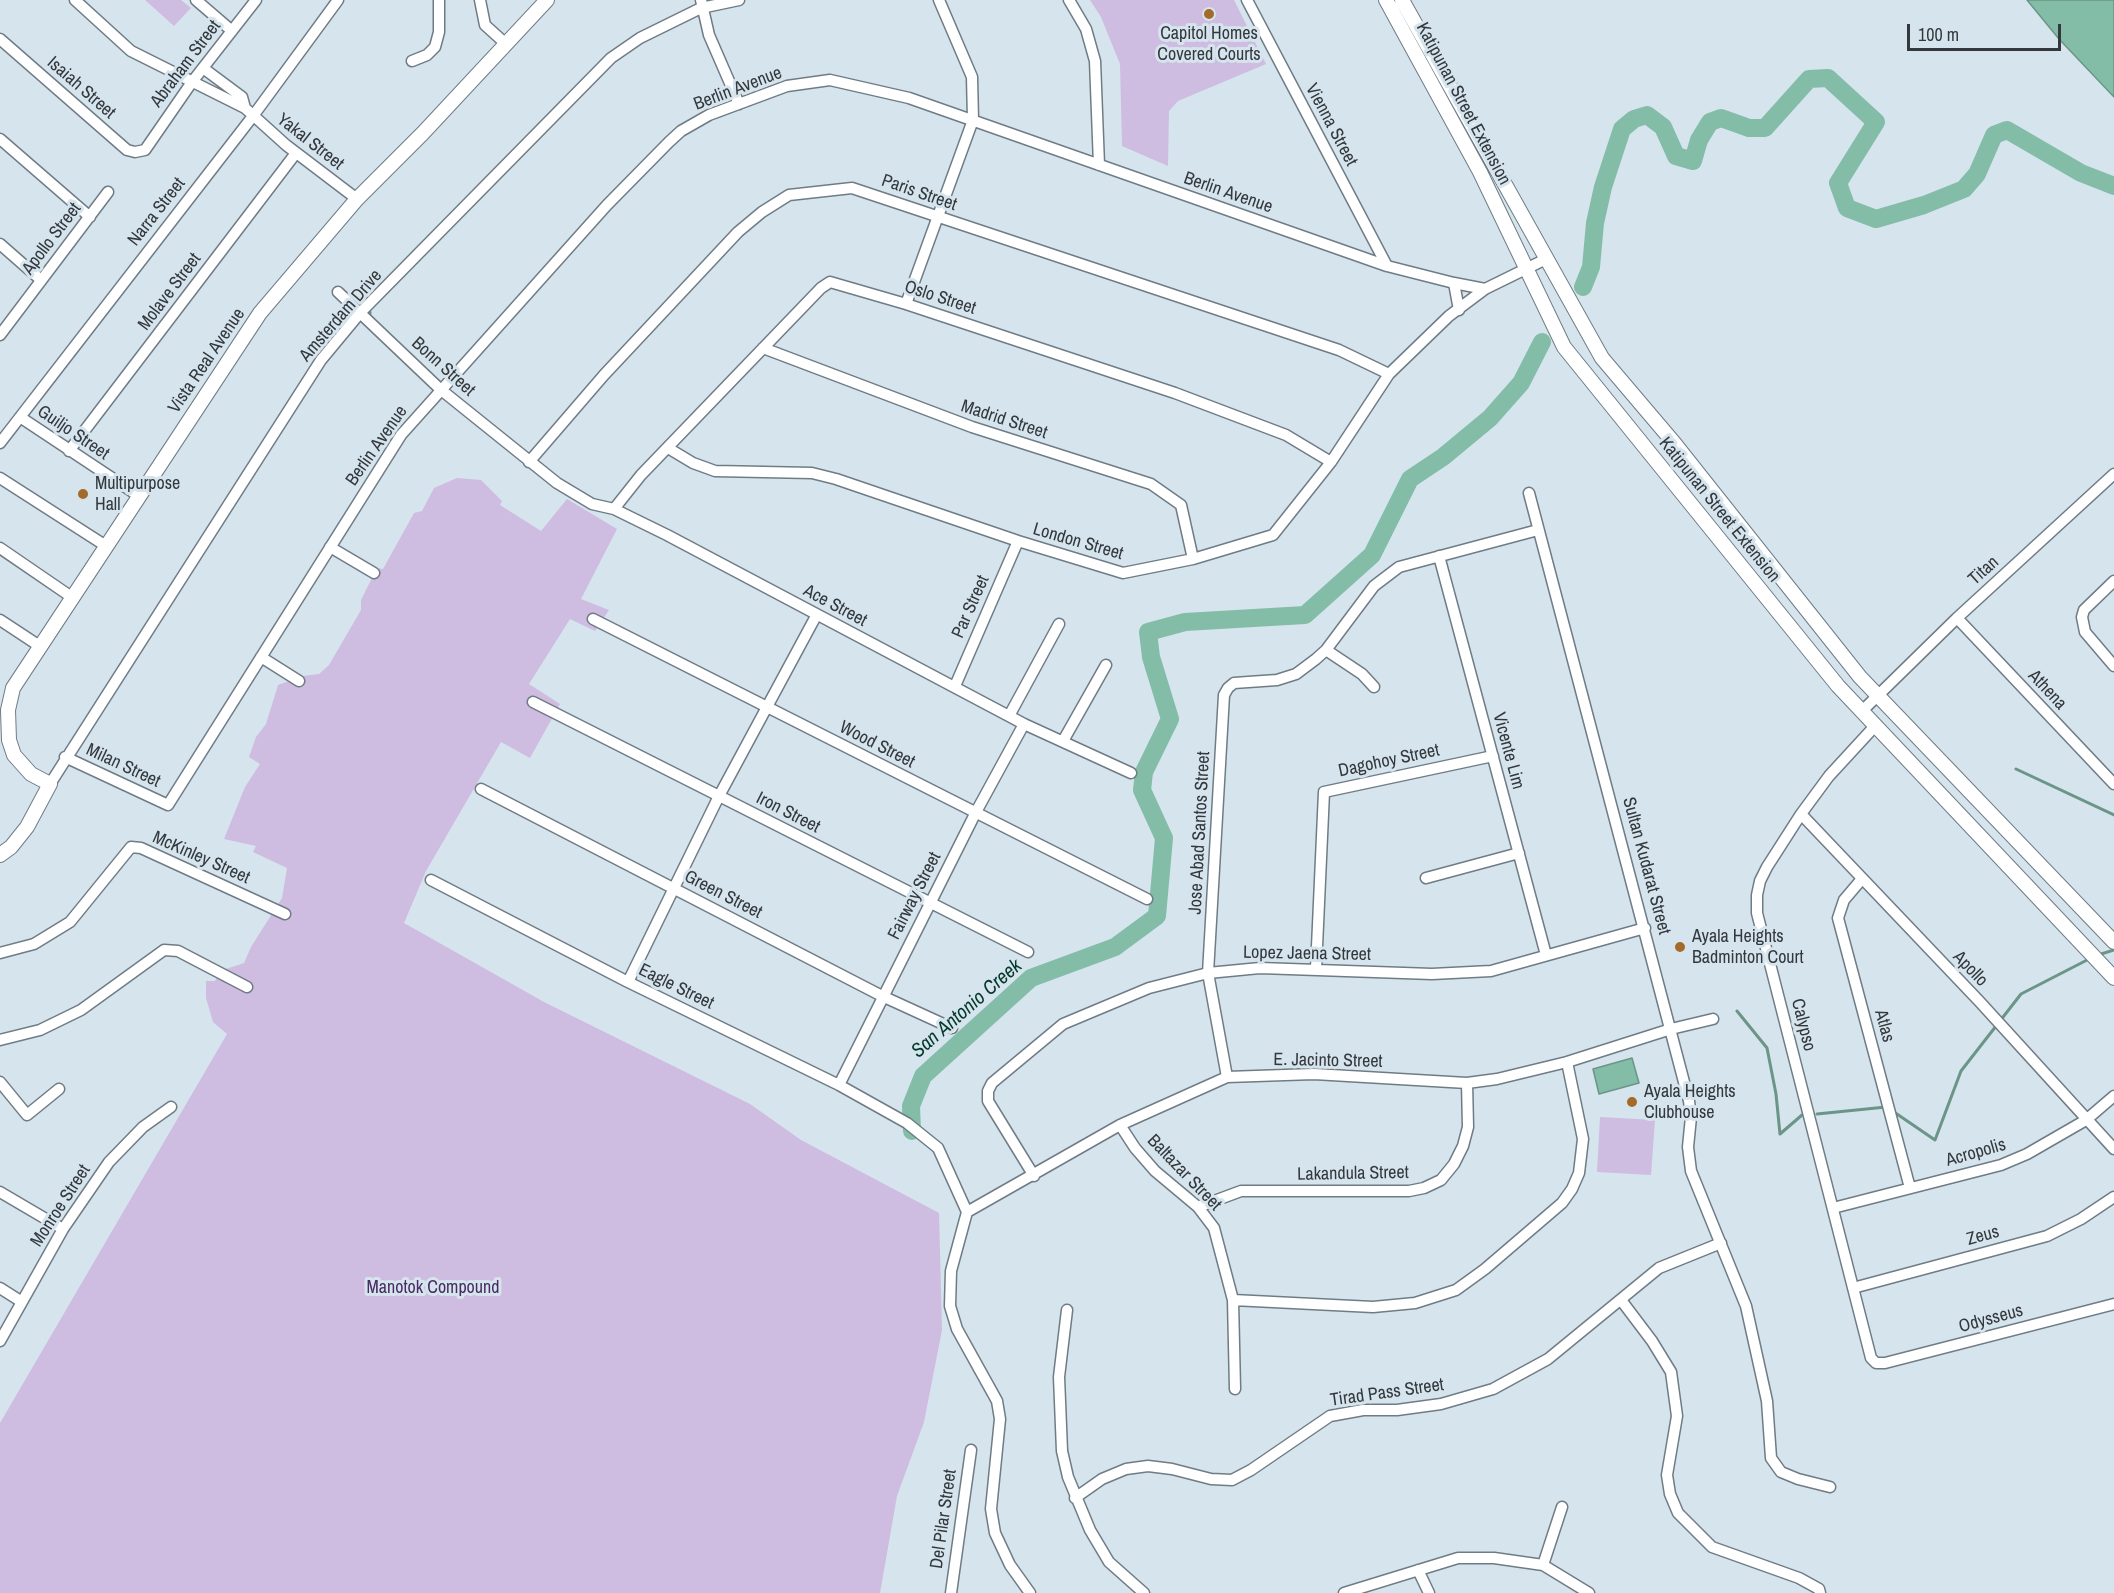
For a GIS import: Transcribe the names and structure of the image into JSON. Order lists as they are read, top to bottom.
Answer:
{
  "streets": {
    "street": [
      "Abraham Street",
      "Isaiah Street",
      "Berlin Avenue",
      "Katipunan Street Extension",
      "Vienna Street",
      "Yakal Street",
      "Paris Street",
      "Narra Street",
      "Apollo Street",
      "Molave Street",
      "Oslo Street",
      "Amsterdam Drive",
      "Vista Real Avenue",
      "Bonn Street",
      "Madrid Street",
      "Guiljo Street",
      "London Street",
      "Titan",
      "Ace Street",
      "Par Street",
      "Athena",
      "Wood Street",
      "Vicente Lim",
      "Dagohoy Street",
      "Milan Street",
      "Iron Street",
      "Jose Abad Santos Street",
      "McKinley Street",
      "Sultan Kudarat Street",
      "Green Street",
      "Fairway Street",
      "Lopez Jaena Street",
      "Apollo",
      "Eagle Street",
      "Calypso",
      "Atlas",
      "E. Jacinto Street",
      "Acropolis",
      "Baltazar Street",
      "Lakandula Street",
      "Monroe Street",
      "Zeus",
      "Odysseus",
      "Tirad Pass Street",
      "Del Pilar Street"
    ]
  },
  "crossings": [
    ["Abraham Street", "Isaiah Street"],
    ["Abraham Street", "Yakal Street"],
    ["Berlin Avenue", "Vienna Street"],
    ["Berlin Avenue", "Bonn Street"],
    ["Berlin Avenue", "London Street"],
    ["Berlin Avenue", "Milan Street"],
    ["Katipunan Street Extension", "Titan"],
    ["Katipunan Street Extension", "Calypso"],
    ["Yakal Street", "Narra Street"],
    ["Yakal Street", "Molave Street"],
    ["Yakal Street", "Vista Real Avenue"],
    ["Paris Street", "Bonn Street"],
    ["Paris Street", "London Street"],
    ["Paris Street", "Ace Street"],
    ["Narra Street", "Guiljo Street"],
    ["Molave Street", "Guiljo Street"],
    ["Oslo Street", "Madrid Street"],
    ["Oslo Street", "London Street"],
    ["Oslo Street", "Ace Street"],
    ["Amsterdam Drive", "Vista Real Avenue"],
    ["Amsterdam Drive", "Bonn Street"],
    ["Amsterdam Drive", "Milan Street"],
    ["Vista Real Avenue", "Guiljo Street"],
    ["Bonn Street", "Ace Street"],
    ["Madrid Street", "London Street"],
    ["London Street", "Par Street"],
    ["Titan", "Athena"],
    ["Ace Street", "Par Street"],
    ["Ace Street", "Fairway Street"],
    ["Wood Street", "Fairway Street"],
    ["Vicente Lim", "Dagohoy Street"],
    ["Vicente Lim", "Lopez Jaena Street"],
    ["Dagohoy Street", "Lopez Jaena Street"],
    ["Iron Street", "Fairway Street"],
    ["Jose Abad Santos Street", "Lopez Jaena Street"],
    ["Jose Abad Santos Street", "E. Jacinto Street"],
    ["Sultan Kudarat Street", "Lopez Jaena Street"],
    ["Sultan Kudarat Street", "E. Jacinto Street"],
    ["Sultan Kudarat Street", "Tirad Pass Street"],
    ["Green Street", "Fairway Street"],
    ["Fairway Street", "Eagle Street"],
    ["Lopez Jaena Street", "E. Jacinto Street"],
    ["Apollo", "Calypso"],
    ["Apollo", "Atlas"],
    ["Apollo", "Acropolis"],
    ["Eagle Street", "E. Jacinto Street"],
    ["Calypso", "Acropolis"],
    ["Calypso", "Zeus"],
    ["Calypso", "Odysseus"],
    ["Atlas", "Acropolis"],
    ["E. Jacinto Street", "Baltazar Street"],
    ["E. Jacinto Street", "Lakandula Street"],
    ["Baltazar Street", "Lakandula Street"]
  ],
  "water": ["San Antonio Creek"],
  "parks": ["Manotok Compound"],
  "places": [
    "Capitol Homes Covered Courts",
    "Multipurpose Hall",
    "Ayala Heights Badminton Court",
    "Ayala Heights Clubhouse"
  ],
  "scale_bar": "100 m"
}
